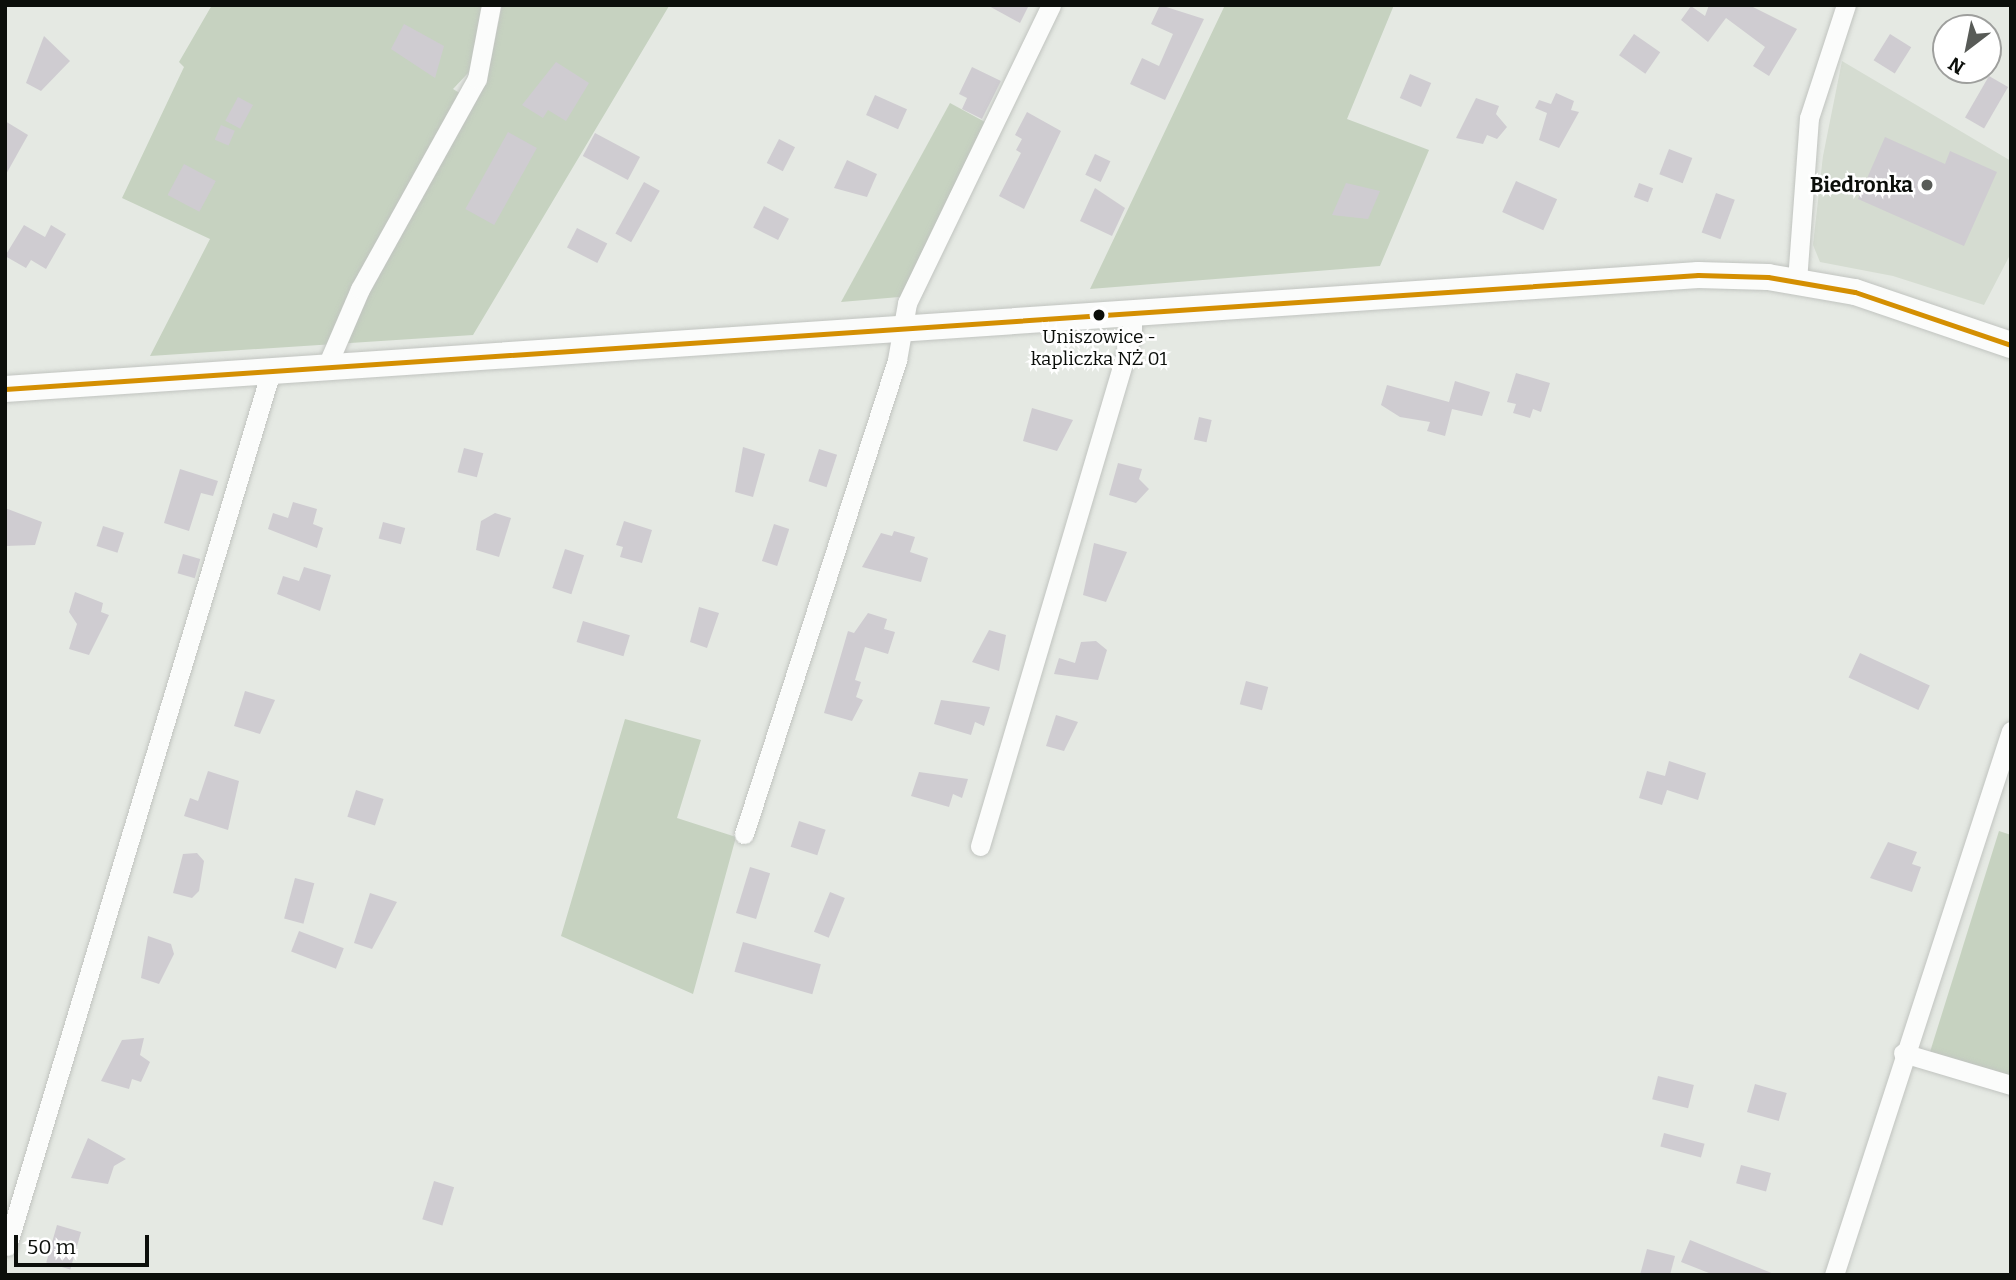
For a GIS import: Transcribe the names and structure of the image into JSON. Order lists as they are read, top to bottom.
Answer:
{
  "places": ["Biedronka", "Uniszowice - kapliczka NŻ 01"],
  "scale_bar": "50 m",
  "north": "bottom left"
}
